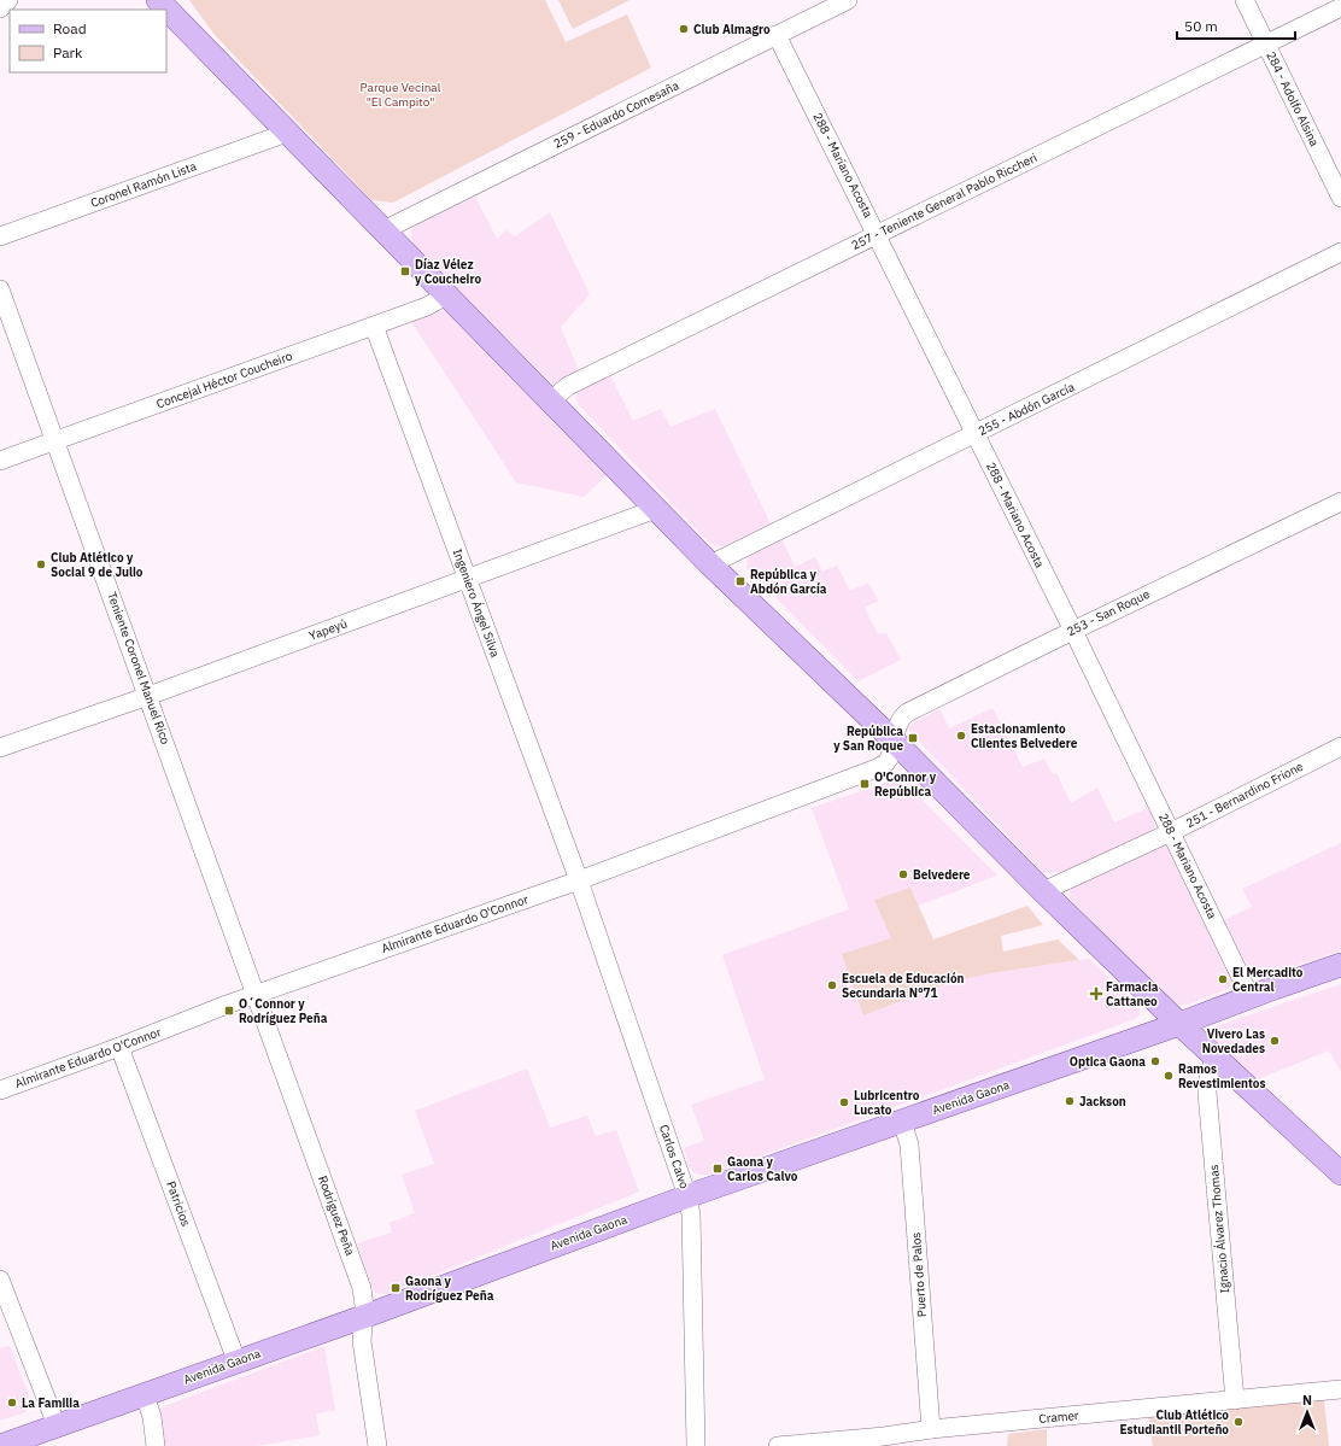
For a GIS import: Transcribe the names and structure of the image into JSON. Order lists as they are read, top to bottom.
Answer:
{
  "streets": {
    "main road": ["Avenida Gaona"],
    "street": [
      "284 - Adolfo Alsina",
      "259 - Eduardo Comesaña",
      "288 - Mariano Acosta",
      "Coronel Ramón Lista",
      "257 - Teniente General Pablo Riccheri",
      "Concejal Héctor Coucheiro",
      "255 - Abdón García",
      "Ingeniero Ángel Silva",
      "253 - San Roque",
      "Yapeyú",
      "Teniente Coronel Manuel Rico",
      "251 - Bernardino Frione",
      "Almirante Eduardo O'Connor",
      "Carlos Calvo",
      "Patricios",
      "Rodríguez Peña",
      "Ignacio Álvarez Thomas",
      "Puerto de Palos",
      "Cramer"
    ]
  },
  "crossings": [
    ["284 - Adolfo Alsina", "257 - Teniente General Pablo Riccheri"],
    ["259 - Eduardo Comesaña", "288 - Mariano Acosta"],
    ["288 - Mariano Acosta", "257 - Teniente General Pablo Riccheri"],
    ["288 - Mariano Acosta", "255 - Abdón García"],
    ["288 - Mariano Acosta", "253 - San Roque"],
    ["288 - Mariano Acosta", "251 - Bernardino Frione"],
    ["288 - Mariano Acosta", "Avenida Gaona"],
    ["Concejal Héctor Coucheiro", "Ingeniero Ángel Silva"],
    ["Concejal Héctor Coucheiro", "Teniente Coronel Manuel Rico"],
    ["Ingeniero Ángel Silva", "Yapeyú"],
    ["Ingeniero Ángel Silva", "Almirante Eduardo O'Connor"],
    ["Ingeniero Ángel Silva", "Carlos Calvo"],
    ["253 - San Roque", "Almirante Eduardo O'Connor"],
    ["Yapeyú", "Teniente Coronel Manuel Rico"],
    ["Teniente Coronel Manuel Rico", "Almirante Eduardo O'Connor"],
    ["Teniente Coronel Manuel Rico", "Rodríguez Peña"],
    ["Almirante Eduardo O'Connor", "Carlos Calvo"],
    ["Almirante Eduardo O'Connor", "Patricios"],
    ["Almirante Eduardo O'Connor", "Rodríguez Peña"],
    ["Avenida Gaona", "Carlos Calvo"],
    ["Avenida Gaona", "Patricios"],
    ["Avenida Gaona", "Rodríguez Peña"],
    ["Avenida Gaona", "Puerto de Palos"],
    ["Ignacio Álvarez Thomas", "Cramer"],
    ["Puerto de Palos", "Cramer"]
  ],
  "parks": ["Parque Vecinal \"El Campito\""],
  "places": {
    "other": [
      "Club Almagro",
      "Club Atlético y Social 9 de Julio",
      "Estacionamiento Clientes Belvedere",
      "Belvedere",
      "El Mercadito Central",
      "Escuela de Educación Secundaria N°71",
      "Vivero Las Novedades",
      "Optica Gaona",
      "Ramos Revestimientos",
      "Jackson",
      "Lubricentro Lucato",
      "La Familia",
      "Club Atlético Estudiantil Porteño"
    ],
    "transit": [
      "Díaz Vélez y Coucheiro",
      "República y Abdón García",
      "República y San Roque",
      "O'Connor y República",
      "O´Connor y Rodríguez Peña",
      "Gaona y Carlos Calvo",
      "Gaona y Rodríguez Peña"
    ],
    "health": ["Farmacia Cattaneo"]
  },
  "legend": ["Road", "Park"],
  "scale_bar": "50 m",
  "north": "top"
}
